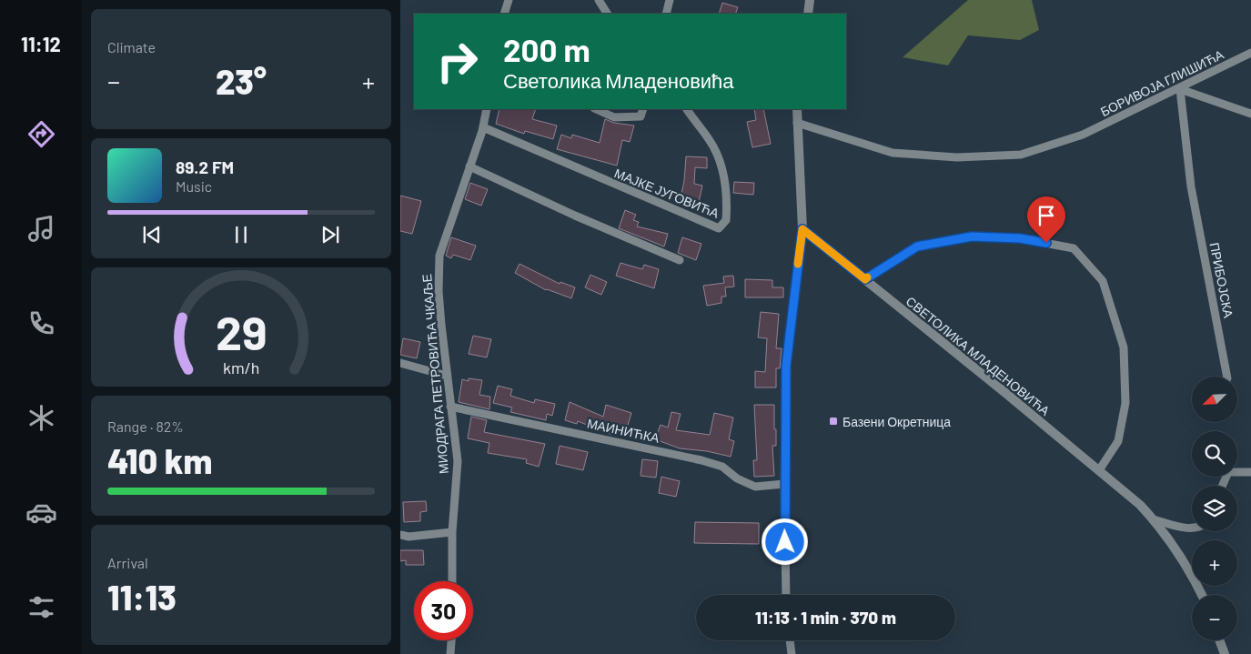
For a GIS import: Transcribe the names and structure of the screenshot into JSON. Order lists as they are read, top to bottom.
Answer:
{
  "streets": {
    "street": [
      "БОРИВОЈА ГЛИШИЋА",
      "МАЈКЕ ЈУГОВИЋА",
      "ПРИБОЈСКА",
      "СВЕТОЛИКА МЛАДЕНОВИЋА",
      "МИОДРАГА ПЕТРОВИЋА ЧКАЉЕ",
      "МАИНИЋКА"
    ]
  },
  "crossings": [
    ["БОРИВОЈА ГЛИШИЋА", "ПРИБОЈСКА"],
    ["МАЈКЕ ЈУГОВИЋА", "МИОДРАГА ПЕТРОВИЋА ЧКАЉЕ"],
    ["МИОДРАГА ПЕТРОВИЋА ЧКАЉЕ", "МАИНИЋКА"]
  ],
  "places": {
    "transit": ["Базени Окретница"]
  },
  "north": "bottom left",
  "page": {
    "tabs": "11:12",
    "tile": [
      "Climate",
      ["Range · 82%", "410 km"],
      ["Arrival", "11:13"]
    ],
    "turn": ["200 m", "Светолика Младеновића"],
    "heat": ["−", "23°", "+"],
    "song": ["89.2 FM", "Music"],
    "map_buttons": ["+", "−"],
    "limit": "30",
    "trip": "11:13 · 1 min · 370 m",
    "gauge": ["29", "km/h"]
  }
}
